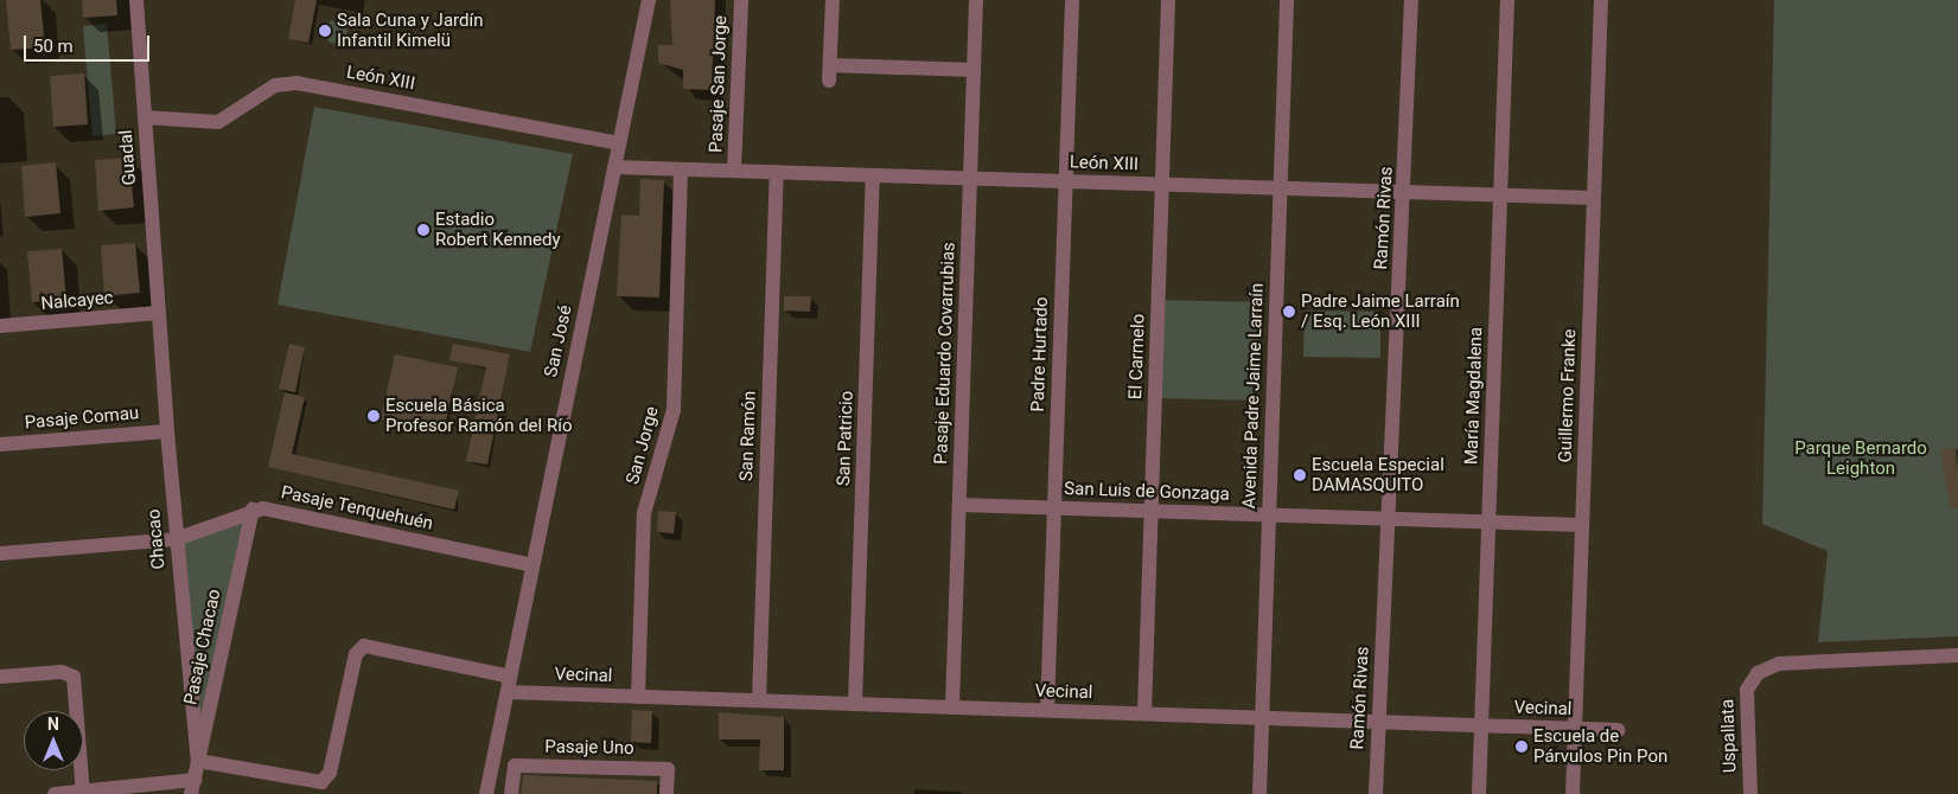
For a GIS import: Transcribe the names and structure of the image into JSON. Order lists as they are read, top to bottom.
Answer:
{
  "streets": {
    "street": [
      "León XIII",
      "Pasaje San Jorge",
      "Guadal",
      "Ramón Rivas",
      "Nalcayec",
      "San José",
      "Pasaje Eduardo Covarrubias",
      "Padre Hurtado",
      "El Carmelo",
      "Avenida Padre Jaime Larraín",
      "María Magdalena",
      "Guillermo Franke",
      "Pasaje Comau",
      "San Ramón",
      "San Patricio",
      "San Jorge",
      "San Luis de Gonzaga",
      "Pasaje Tenquehuén",
      "Chacao",
      "Pasaje Chacao",
      "Vecinal",
      "Uspallata",
      "Pasaje Uno"
    ]
  },
  "crossings": [
    ["León XIII", "Pasaje San Jorge"],
    ["León XIII", "Guadal"],
    ["León XIII", "Ramón Rivas"],
    ["León XIII", "San José"],
    ["León XIII", "Pasaje Eduardo Covarrubias"],
    ["León XIII", "Padre Hurtado"],
    ["León XIII", "El Carmelo"],
    ["León XIII", "Avenida Padre Jaime Larraín"],
    ["León XIII", "María Magdalena"],
    ["León XIII", "Guillermo Franke"],
    ["León XIII", "San Ramón"],
    ["León XIII", "San Patricio"],
    ["León XIII", "San Jorge"],
    ["Guadal", "Nalcayec"],
    ["Guadal", "Chacao"],
    ["Ramón Rivas", "San Luis de Gonzaga"],
    ["Ramón Rivas", "Vecinal"],
    ["Nalcayec", "Chacao"],
    ["San José", "Pasaje Tenquehuén"],
    ["San José", "Vecinal"],
    ["Pasaje Eduardo Covarrubias", "San Luis de Gonzaga"],
    ["Pasaje Eduardo Covarrubias", "Vecinal"],
    ["Padre Hurtado", "San Luis de Gonzaga"],
    ["Padre Hurtado", "Vecinal"],
    ["El Carmelo", "San Luis de Gonzaga"],
    ["El Carmelo", "Vecinal"],
    ["Avenida Padre Jaime Larraín", "San Luis de Gonzaga"],
    ["Avenida Padre Jaime Larraín", "Vecinal"],
    ["María Magdalena", "San Luis de Gonzaga"],
    ["María Magdalena", "Vecinal"],
    ["Guillermo Franke", "San Luis de Gonzaga"],
    ["Guillermo Franke", "Vecinal"],
    ["Pasaje Comau", "Chacao"],
    ["San Ramón", "Vecinal"],
    ["San Patricio", "Vecinal"],
    ["San Jorge", "Vecinal"],
    ["Pasaje Tenquehuén", "Pasaje Chacao"],
    ["Chacao", "Pasaje Chacao"],
    ["Chacao", "Vecinal"],
    ["Pasaje Chacao", "Vecinal"]
  ],
  "parks": ["Parque Bernardo Leighton"],
  "places": [
    "Sala Cuna y Jardín Infantil Kimelü",
    "Estadio Robert Kennedy",
    "Padre Jaime Larraín / Esq. León XIII",
    "Escuela Básica Profesor Ramón del Río",
    "Escuela Especial DAMASQUITO",
    "Escuela de Párvulos Pin Pon"
  ],
  "scale_bar": "50 m",
  "north": "top"
}
